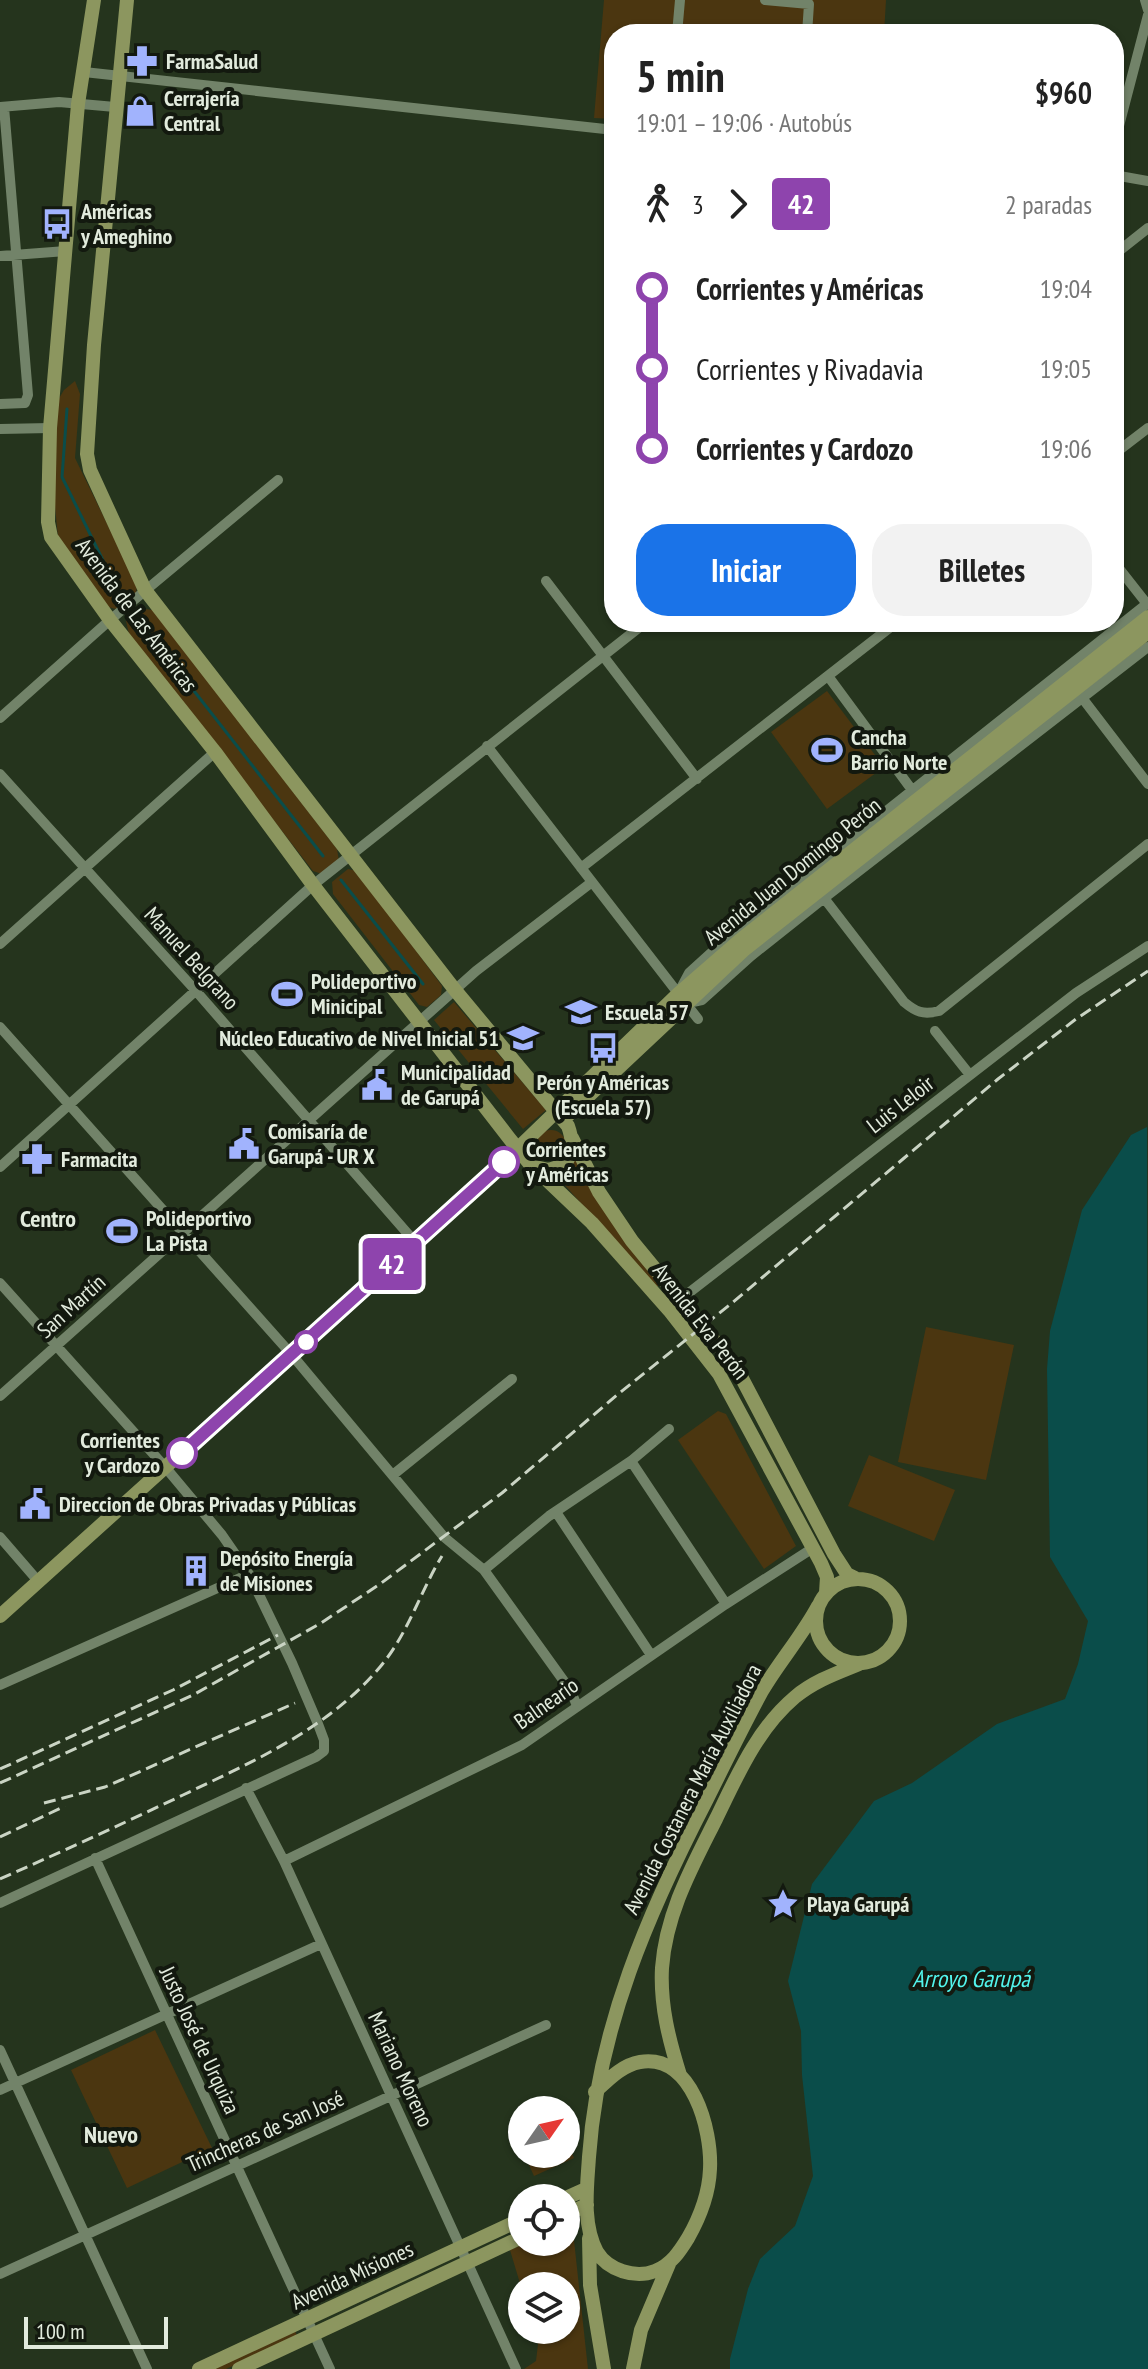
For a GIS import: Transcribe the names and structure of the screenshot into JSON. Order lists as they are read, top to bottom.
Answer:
{
  "streets": {
    "main road": [
      "Avenida de Las Américas",
      "Avenida Juan Domingo Perón",
      "Avenida Eva Perón",
      "Avenida Costanera María Auxiliadora",
      "Avenida Misiones"
    ],
    "street": [
      "Manuel Belgrano",
      "Luis Leloir",
      "San Martín",
      "Balneario",
      "Justo José de Urquiza",
      "Mariano Moreno",
      "Trincheras de San José"
    ]
  },
  "crossings": [
    ["Avenida de Las Américas", "Avenida Juan Domingo Perón"],
    ["Avenida de Las Américas", "San Martín"],
    ["Avenida de Las Américas", "Avenida Eva Perón"],
    ["Avenida Juan Domingo Perón", "Manuel Belgrano"],
    ["Avenida Juan Domingo Perón", "Avenida Eva Perón"],
    ["Manuel Belgrano", "San Martín"],
    ["Luis Leloir", "Avenida Eva Perón"],
    ["Avenida Eva Perón", "Balneario"],
    ["Avenida Eva Perón", "Avenida Costanera María Auxiliadora"],
    ["Balneario", "Mariano Moreno"],
    ["Justo José de Urquiza", "Trincheras de San José"],
    ["Justo José de Urquiza", "Avenida Misiones"],
    ["Mariano Moreno", "Trincheras de San José"],
    ["Mariano Moreno", "Avenida Misiones"]
  ],
  "districts": ["Centro", "Nuevo"],
  "water": ["Arroyo Garupá"],
  "places": {
    "pharmacy": ["FarmaSalud", "Farmacita"],
    "shop": ["Cerrajería Central"],
    "bus stop": ["Américas y Ameghino", "Perón y Américas (Escuela 57)"],
    "sports": ["Cancha Barrio Norte", "Polideportivo Minicipal", "Polideportivo La Pista"],
    "school or university": ["Escuela 57", "Núcleo Educativo de Nivel Inicial 51"],
    "public building": ["Municipalidad de Garupá", "Comisaría de Garupá - UR X", "Direccion de Obras Privadas y Públicas"],
    "other": ["Corrientes y Américas", "Corrientes y Cardozo"],
    "building": ["Depósito Energía de Misiones"],
    "place": ["Playa Garupá"]
  },
  "lines": ["bus line 42"],
  "scale_bar": "100 m",
  "north": "top right",
  "page": {
    "on_map": "42",
    "heading": ["5 min", "19:01 – 19:06 · Autobús", "$960"],
    "legs": ["3", "42", "2 paradas"],
    "list": [
      {
        "name": "Corrientes y Américas",
        "value": "19:04"
      },
      {
        "name": "Corrientes y Rivadavia",
        "value": "19:05"
      },
      {
        "name": "Corrientes y Cardozo",
        "value": "19:06"
      }
    ],
    "buttons": ["Iniciar", "Billetes"],
    "scale": "100 m"
  }
}
